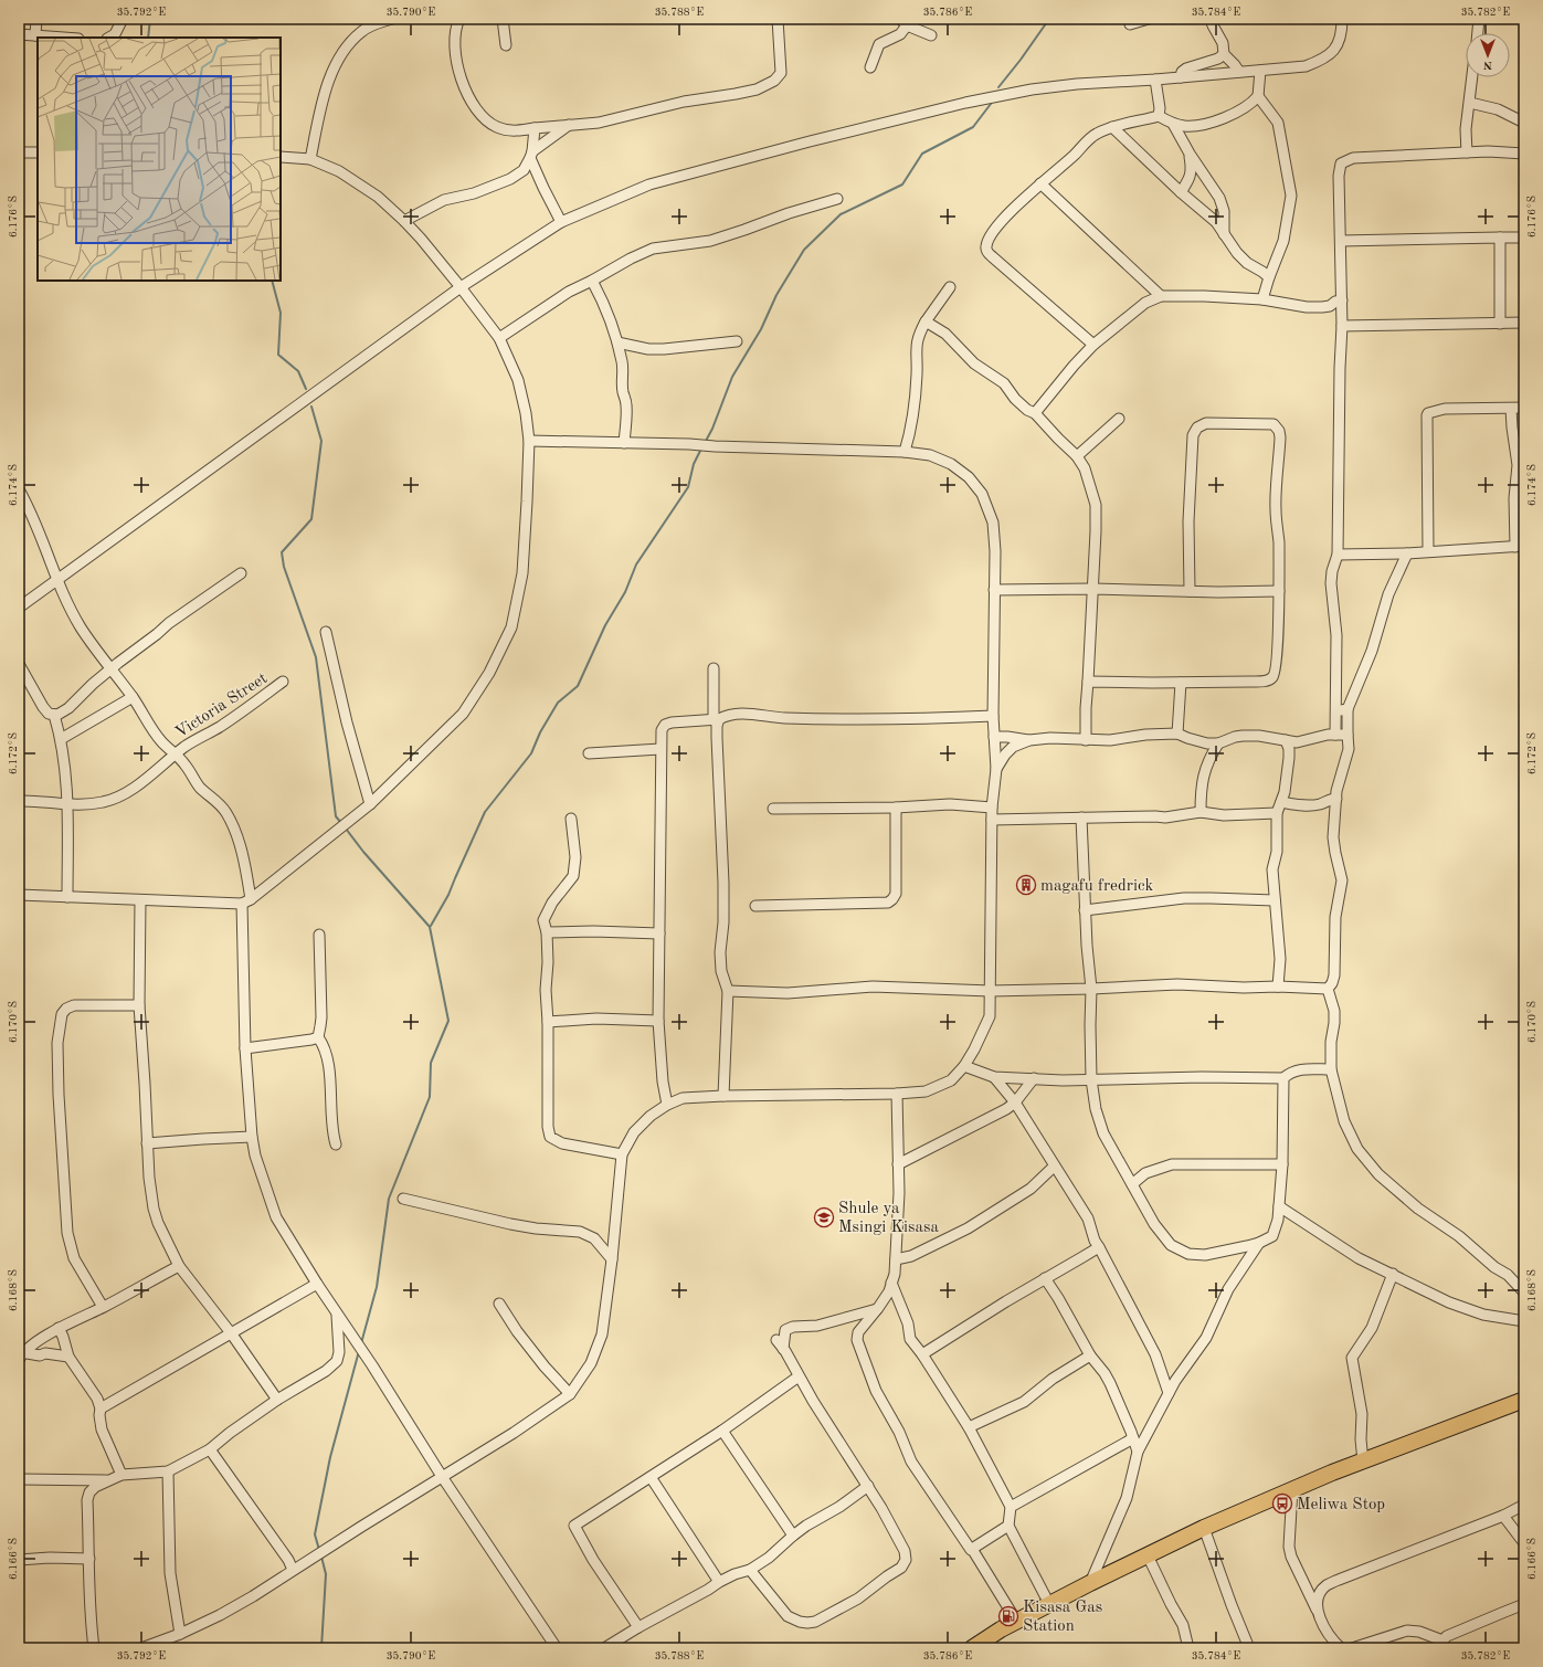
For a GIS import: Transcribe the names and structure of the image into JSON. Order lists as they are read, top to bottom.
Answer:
{
  "streets": {
    "street": ["Victoria Street"]
  },
  "places": {
    "building": ["magafu fredrick"],
    "school or university": ["Shule ya Msingi Kisasa"],
    "bus stop": ["Meliwa Stop"],
    "fuel station": ["Kisasa Gas Station"]
  },
  "north": "bottom",
  "coordinates": [
    "35.792°E",
    "35.790°E",
    "35.788°E",
    "35.786°E",
    "35.784°E",
    "35.782°E",
    "6.176°S",
    "6.174°S",
    "6.172°S",
    "6.170°S",
    "6.168°S",
    "6.166°S"
  ]
}
